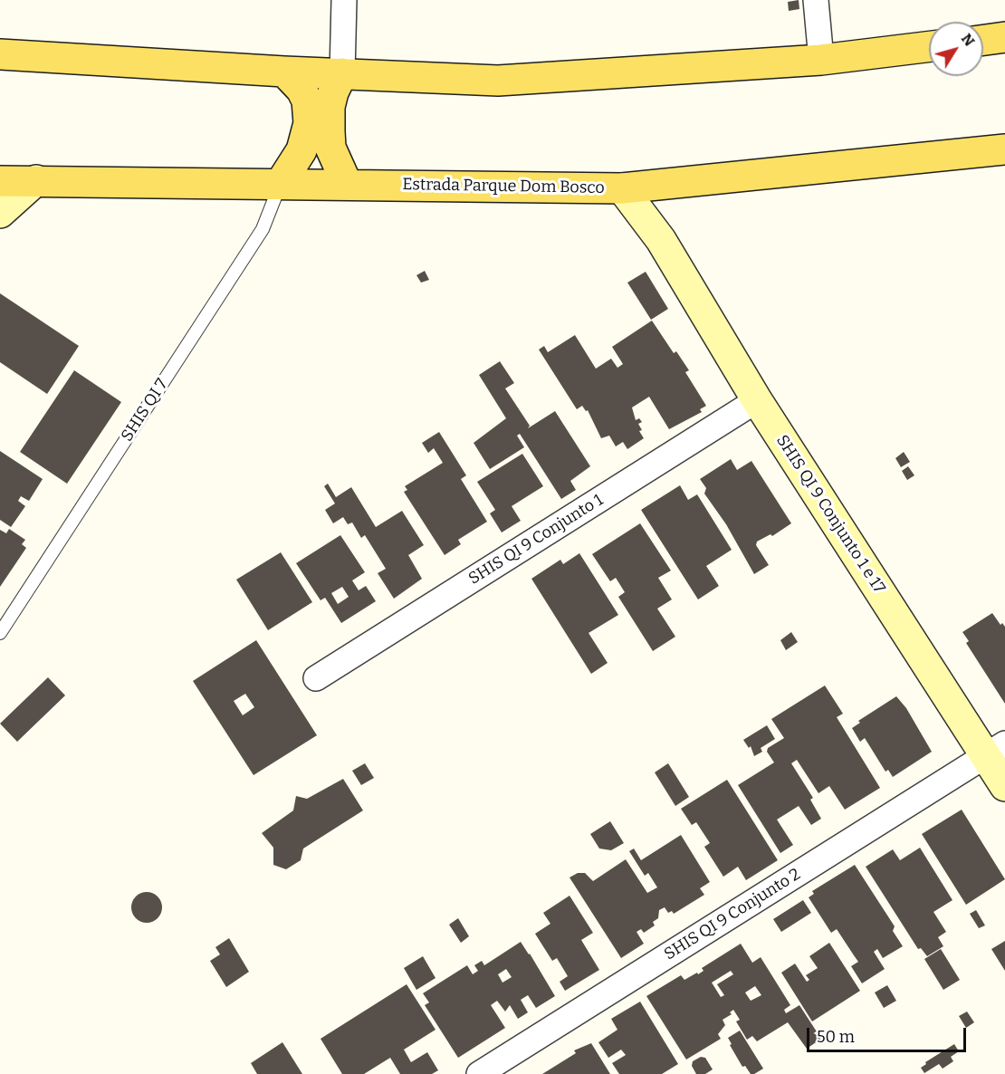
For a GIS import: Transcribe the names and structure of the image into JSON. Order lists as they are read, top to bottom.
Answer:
{
  "streets": {
    "main road": ["Estrada Parque Dom Bosco"],
    "street": ["SHIS QI 9 Conjunto 1 e 17", "SHIS QI 9 Conjunto 1", "SHIS QI 9 Conjunto 2"],
    "lane": ["SHIS QI 7"]
  },
  "crossings": [
    ["Estrada Parque Dom Bosco", "SHIS QI 7"],
    ["Estrada Parque Dom Bosco", "SHIS QI 9 Conjunto 1 e 17"],
    ["SHIS QI 9 Conjunto 1 e 17", "SHIS QI 9 Conjunto 1"],
    ["SHIS QI 9 Conjunto 1 e 17", "SHIS QI 9 Conjunto 2"]
  ],
  "scale_bar": "50 m",
  "north": "top right"
}
